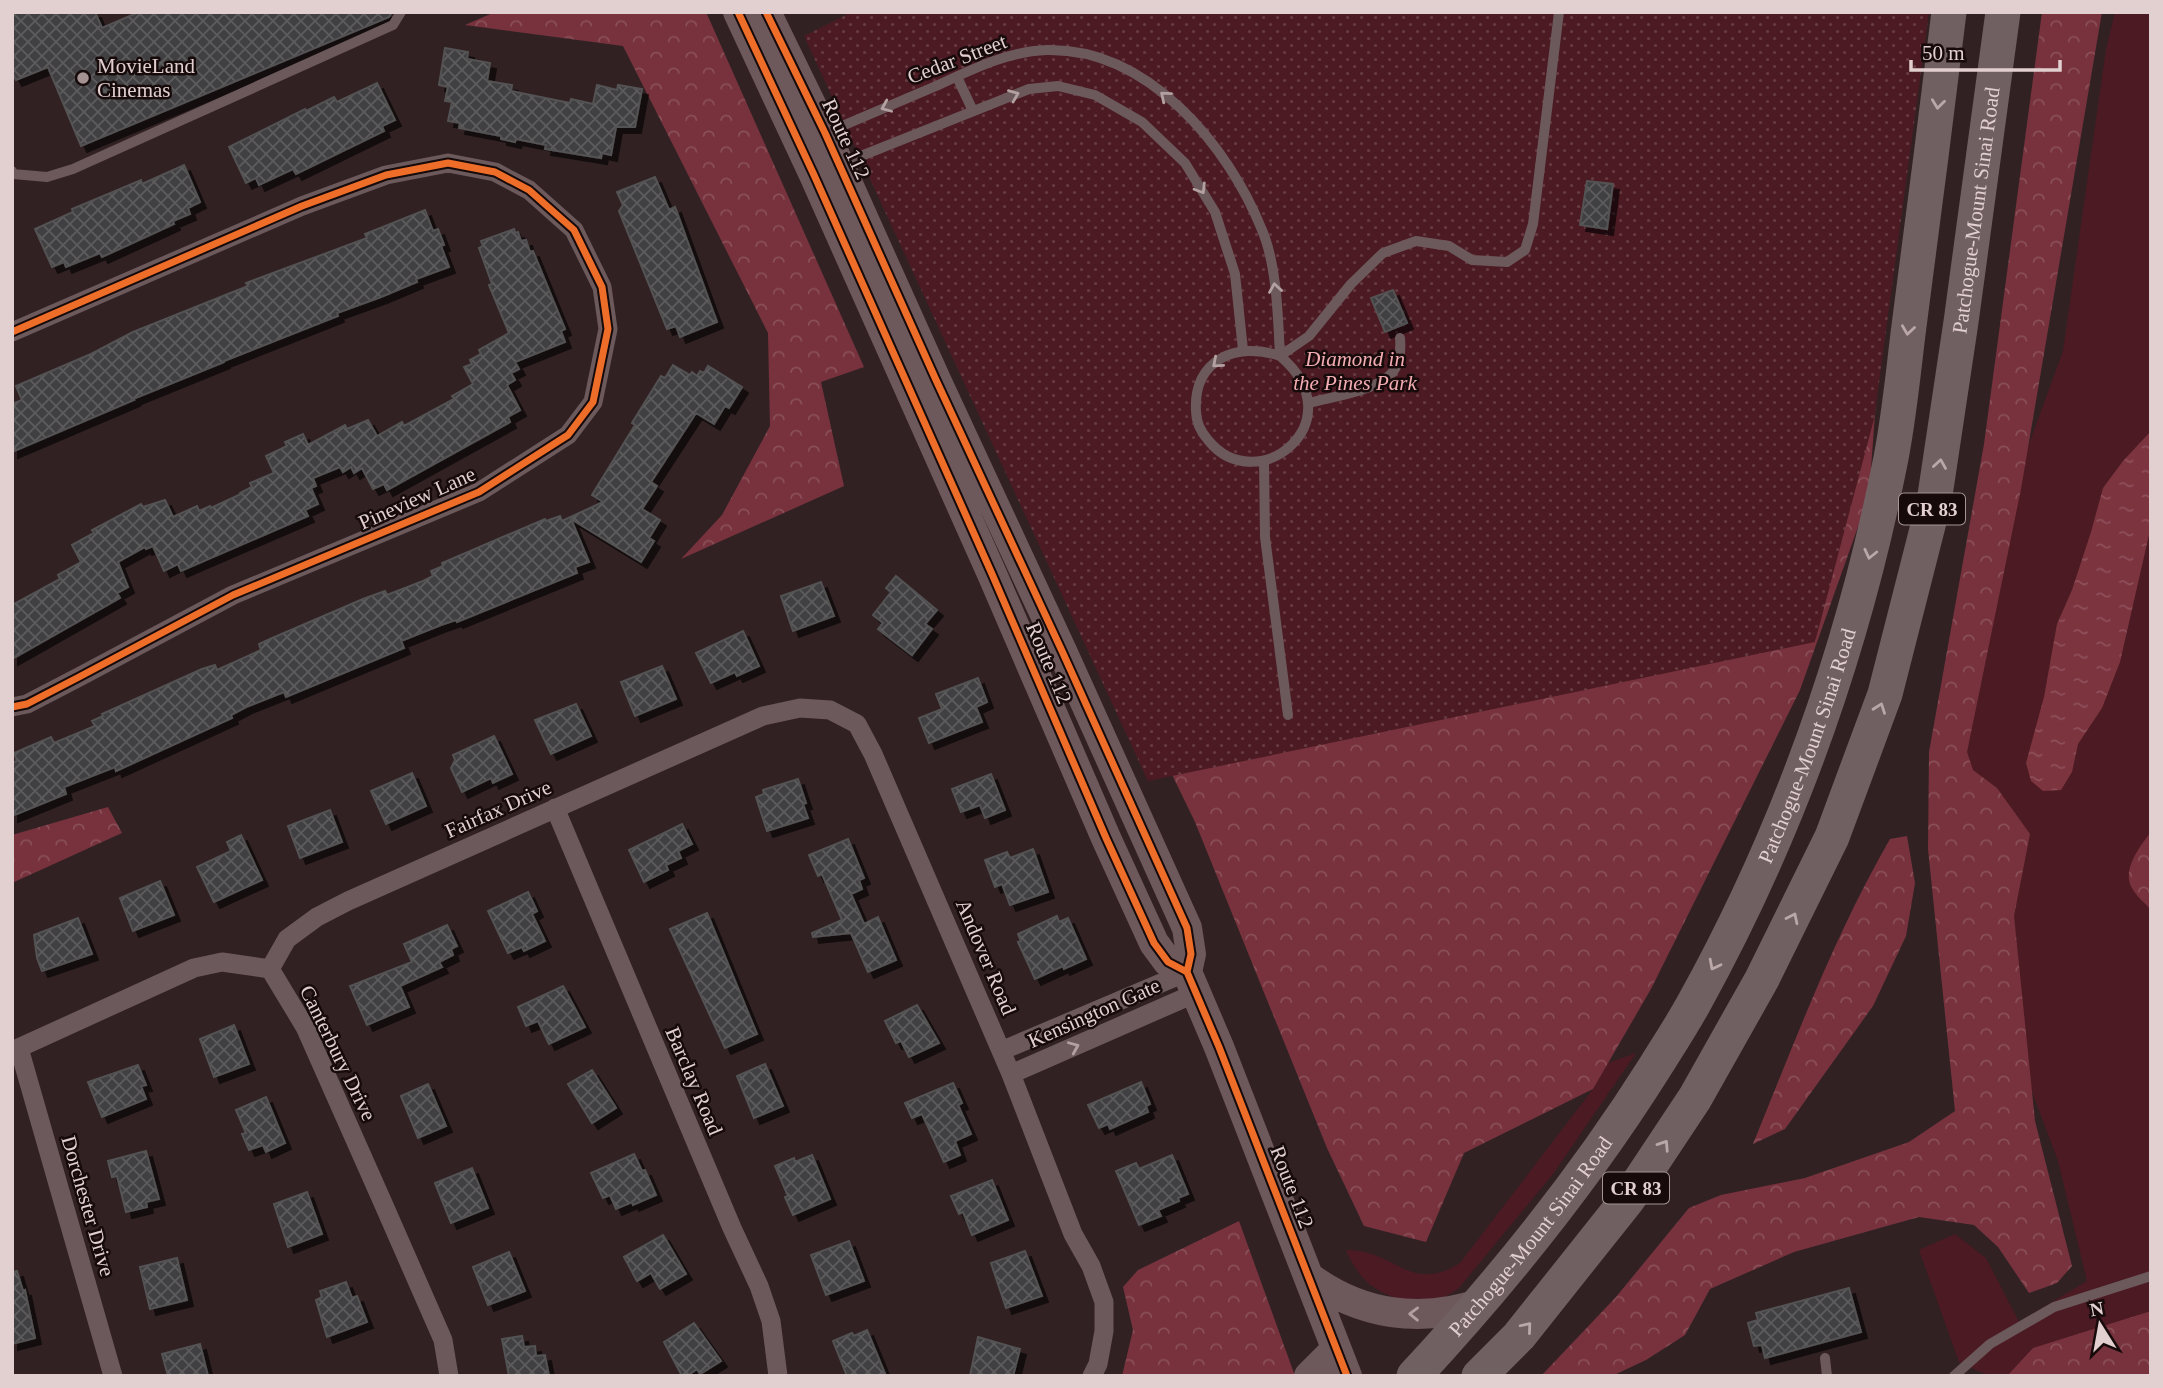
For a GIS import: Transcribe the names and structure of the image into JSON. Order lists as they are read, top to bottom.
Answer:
{
  "streets": {
    "highway": ["Patchogue-Mount Sinai Road", "CR 83"],
    "main road": ["Route 112"],
    "street": [
      "Pineview Lane",
      "Fairfax Drive",
      "Andover Road",
      "Kensington Gate",
      "Canterbury Drive",
      "Barclay Road",
      "Dorchester Drive"
    ],
    "lane": ["Cedar Street"]
  },
  "crossings": [
    ["Cedar Street", "Route 112"],
    ["Route 112", "Kensington Gate"],
    ["Fairfax Drive", "Andover Road"],
    ["Fairfax Drive", "Canterbury Drive"],
    ["Fairfax Drive", "Barclay Road"],
    ["Andover Road", "Kensington Gate"]
  ],
  "parks": ["Diamond in the Pines Park"],
  "places": ["MovieLand Cinemas"],
  "scale_bar": "50 m",
  "north": "top"
}
